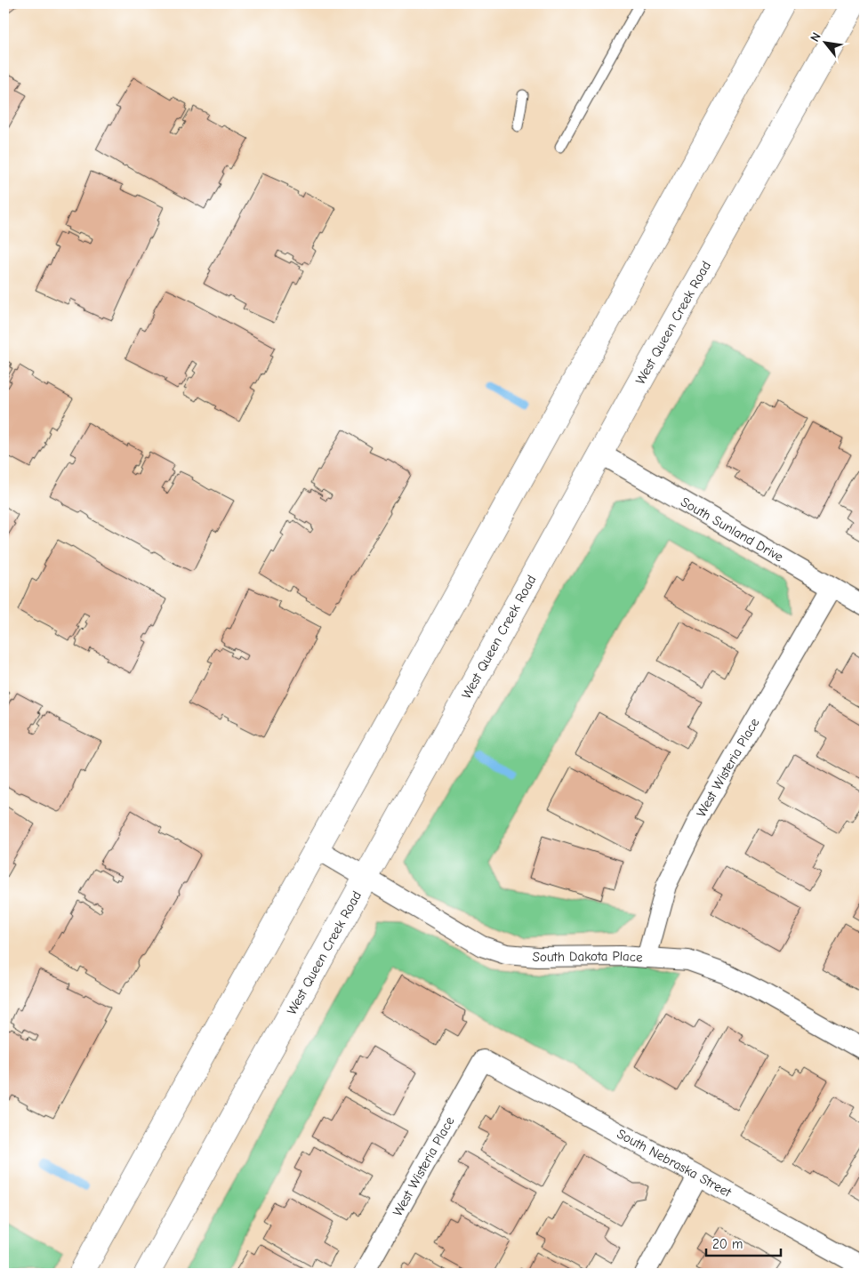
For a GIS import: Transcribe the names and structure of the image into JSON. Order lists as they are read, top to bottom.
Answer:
{
  "streets": {
    "main road": ["West Queen Creek Road"],
    "street": [
      "South Sunland Drive",
      "West Wisteria Place",
      "South Dakota Place",
      "South Nebraska Street"
    ]
  },
  "crossings": [
    ["West Queen Creek Road", "South Sunland Drive"],
    ["West Queen Creek Road", "South Dakota Place"],
    ["South Sunland Drive", "West Wisteria Place"],
    ["West Wisteria Place", "South Dakota Place"],
    ["West Wisteria Place", "South Nebraska Street"]
  ],
  "scale_bar": "20 m",
  "north": "top left"
}
